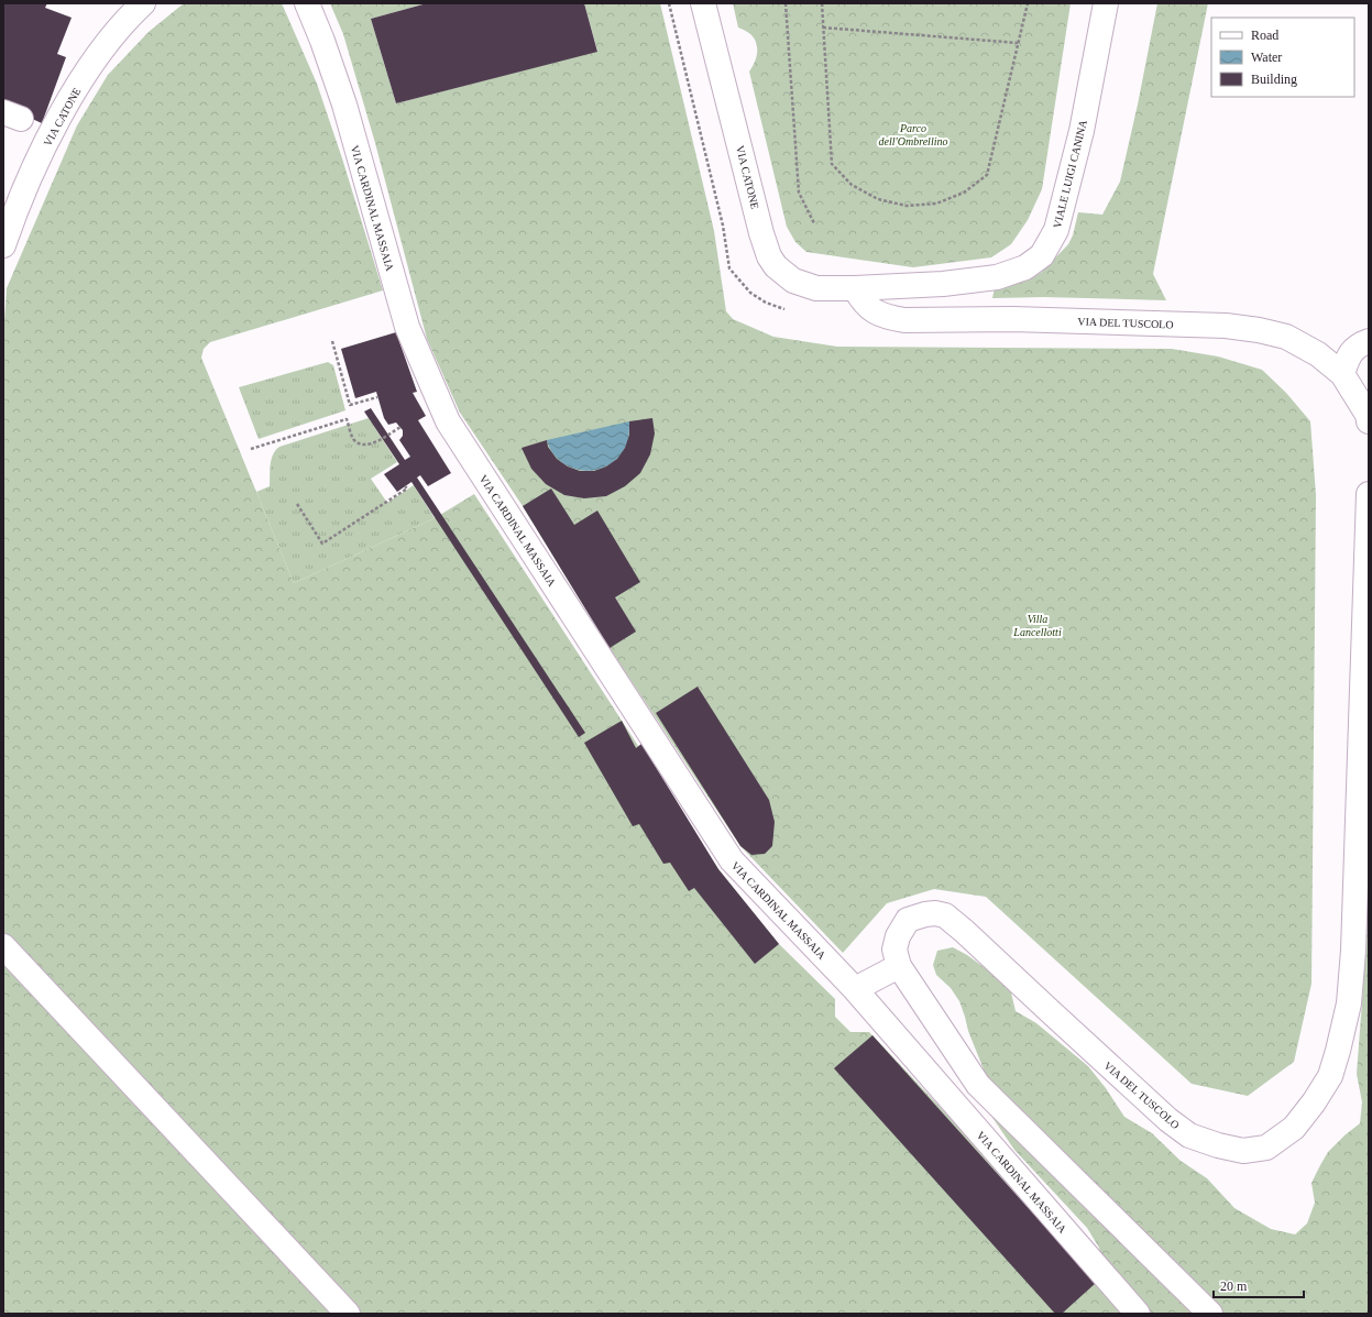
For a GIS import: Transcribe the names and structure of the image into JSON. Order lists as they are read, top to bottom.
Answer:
{
  "streets": {
    "street": [
      "VIA CATONE",
      "VIALE LUIGI CANINA",
      "VIA CARDINAL MASSAIA",
      "VIA DEL TUSCOLO"
    ]
  },
  "crossings": [
    ["VIA CATONE", "VIALE LUIGI CANINA"],
    ["VIA CATONE", "VIA DEL TUSCOLO"],
    ["VIALE LUIGI CANINA", "VIA DEL TUSCOLO"]
  ],
  "parks": ["Parco dell'Ombrellino", "Villa Lancellotti"],
  "legend": ["Road", "Water", "Building"],
  "scale_bar": "20 m"
}
